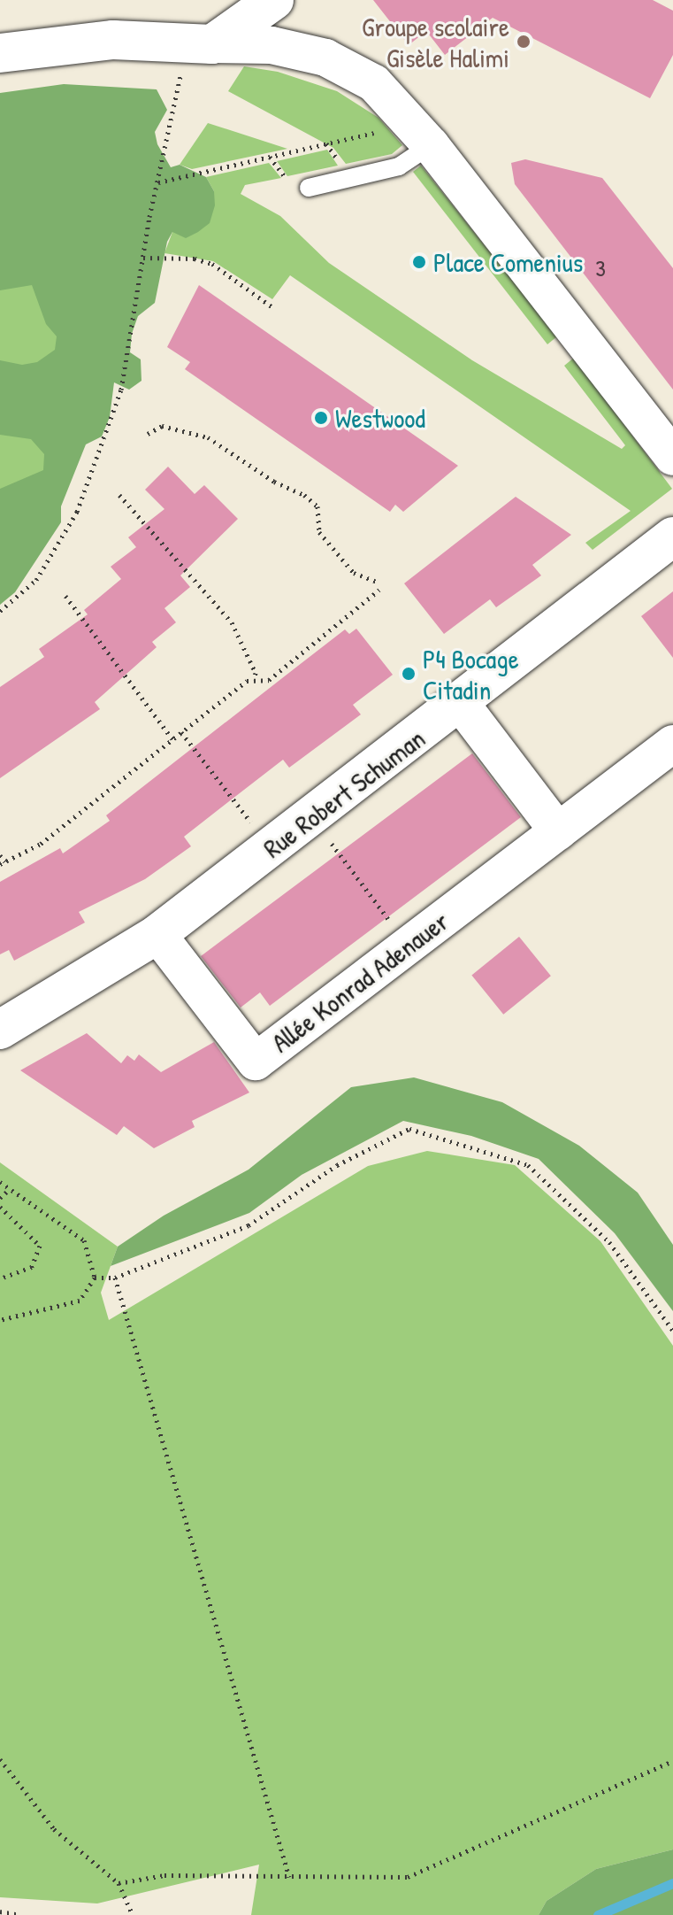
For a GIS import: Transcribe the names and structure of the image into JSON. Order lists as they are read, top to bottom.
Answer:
{
  "streets": {
    "street": ["Rue Robert Schuman", "Allée Konrad Adenauer"]
  },
  "crossings": [
    ["Rue Robert Schuman", "Allée Konrad Adenauer"]
  ],
  "places": [
    "Groupe scolaire Gisèle Halimi",
    "Place Comenius",
    "Westwood",
    "P4 Bocage Citadin"
  ],
  "house_numbers": ["3"]
}
